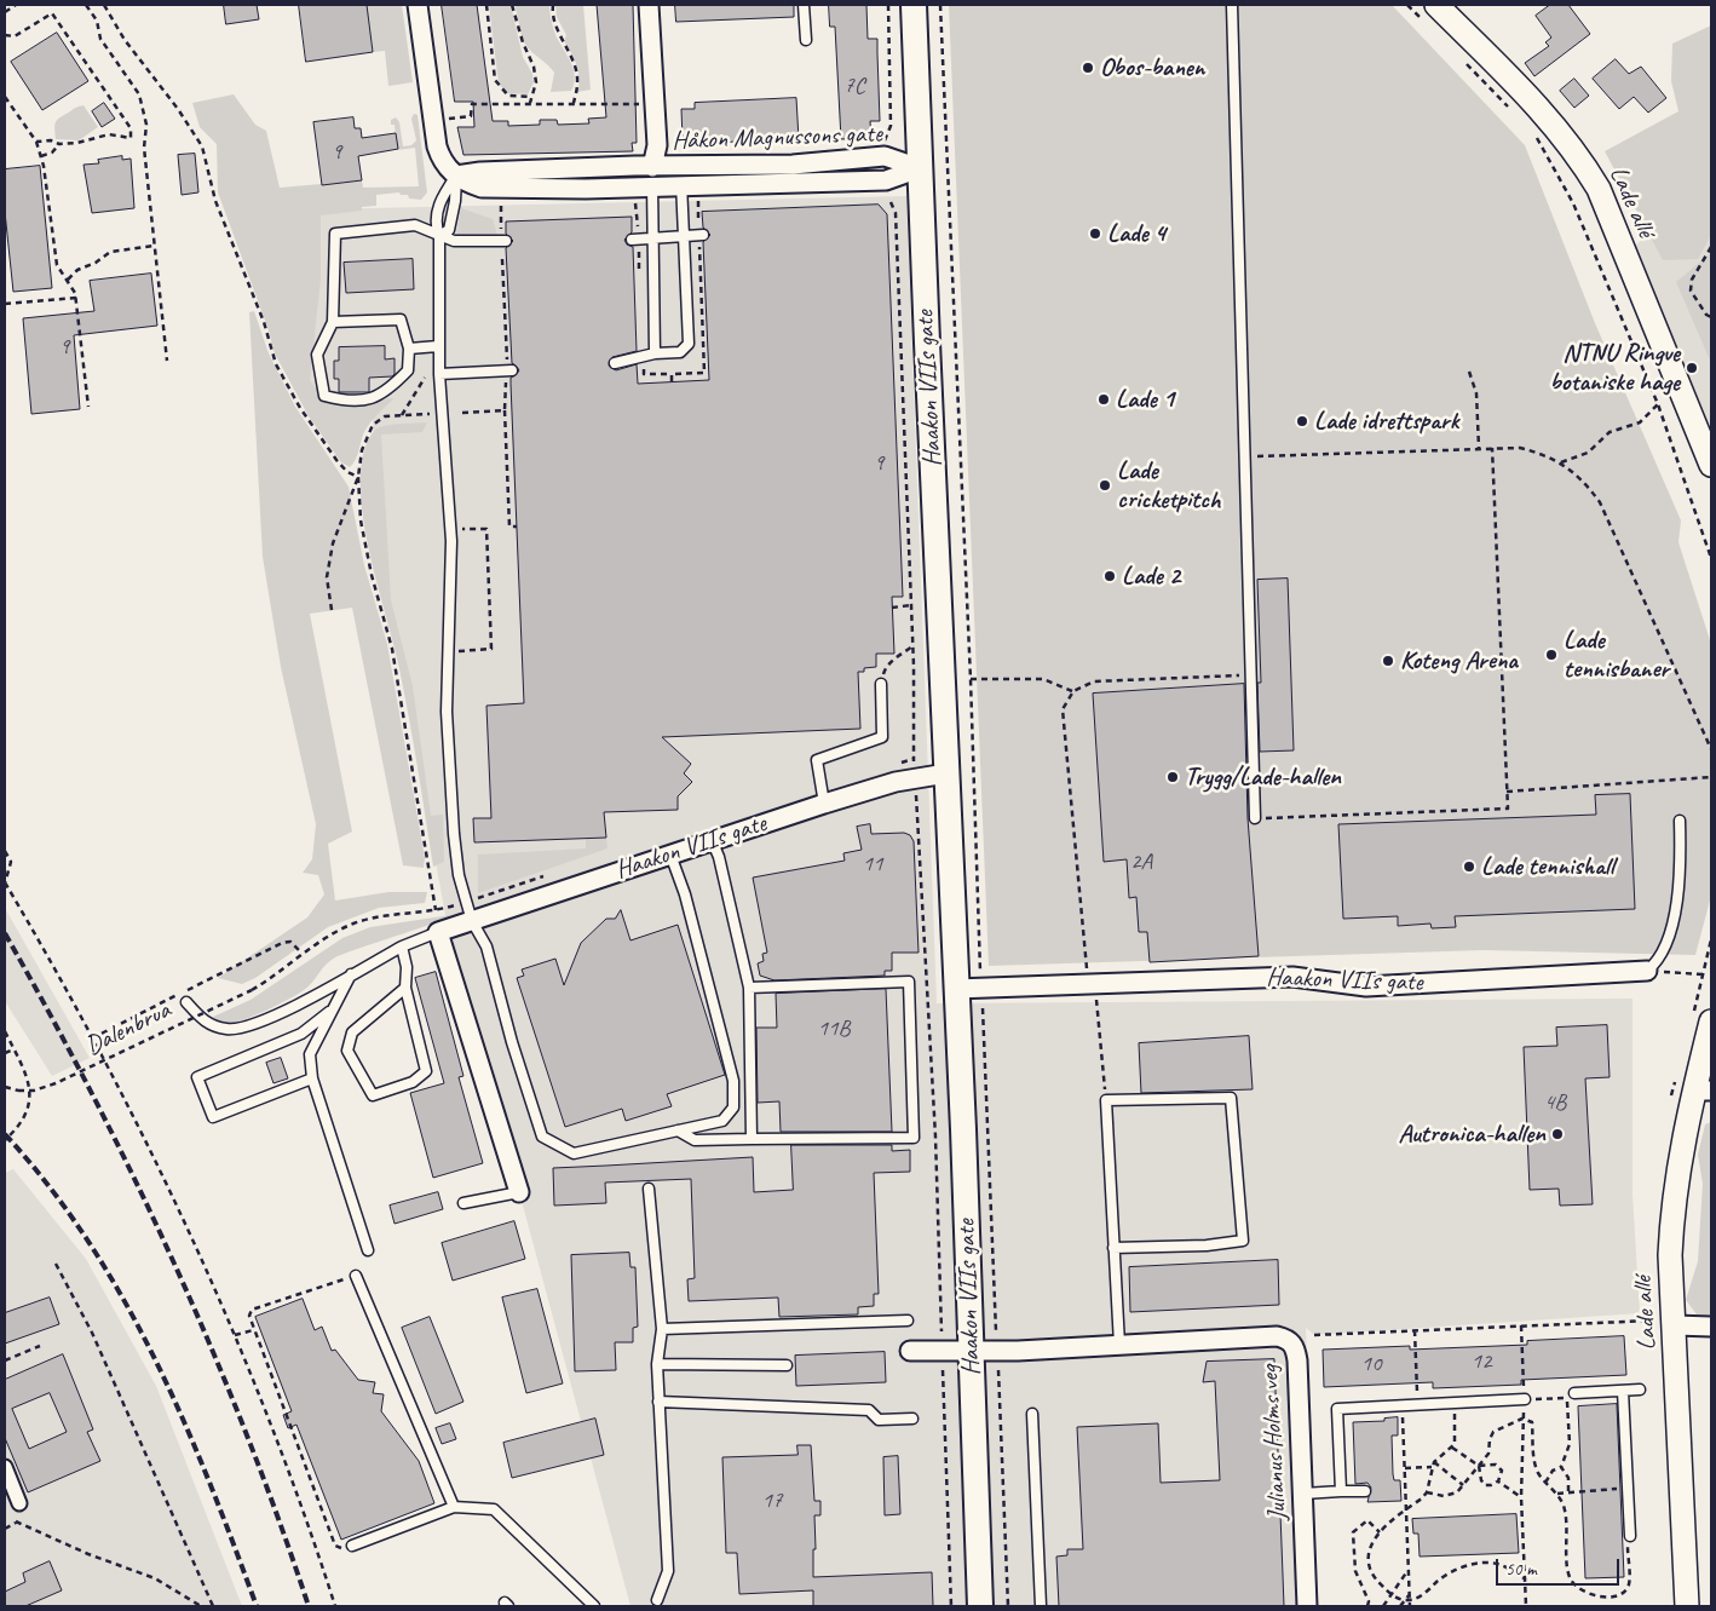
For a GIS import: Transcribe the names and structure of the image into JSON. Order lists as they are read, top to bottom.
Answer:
{
  "streets": {
    "main road": ["Haakon VIIs gate"],
    "street": ["Håkon Magnussons gate", "Lade allé", "Julianus Holms veg"],
    "path": ["Dalenbrua"]
  },
  "crossings": [
    ["Håkon Magnussons gate", "Haakon VIIs gate"],
    ["Haakon VIIs gate", "Julianus Holms veg"]
  ],
  "places": [
    "Obos-banen",
    "Lade 4",
    "NTNU Ringve botaniske hage",
    "Lade 1",
    "Lade idrettspark",
    "Lade cricketpitch",
    "Lade 2",
    "Lade tennisbaner",
    "Koteng Arena",
    "Trygg/Lade-hallen",
    "Lade tennishall",
    "Autronica-hallen"
  ],
  "house_numbers": [
    "7C",
    "9",
    "9",
    "9",
    "2A",
    "11",
    "11B",
    "4B",
    "12",
    "10",
    "17"
  ],
  "scale_bar": "50 m"
}
